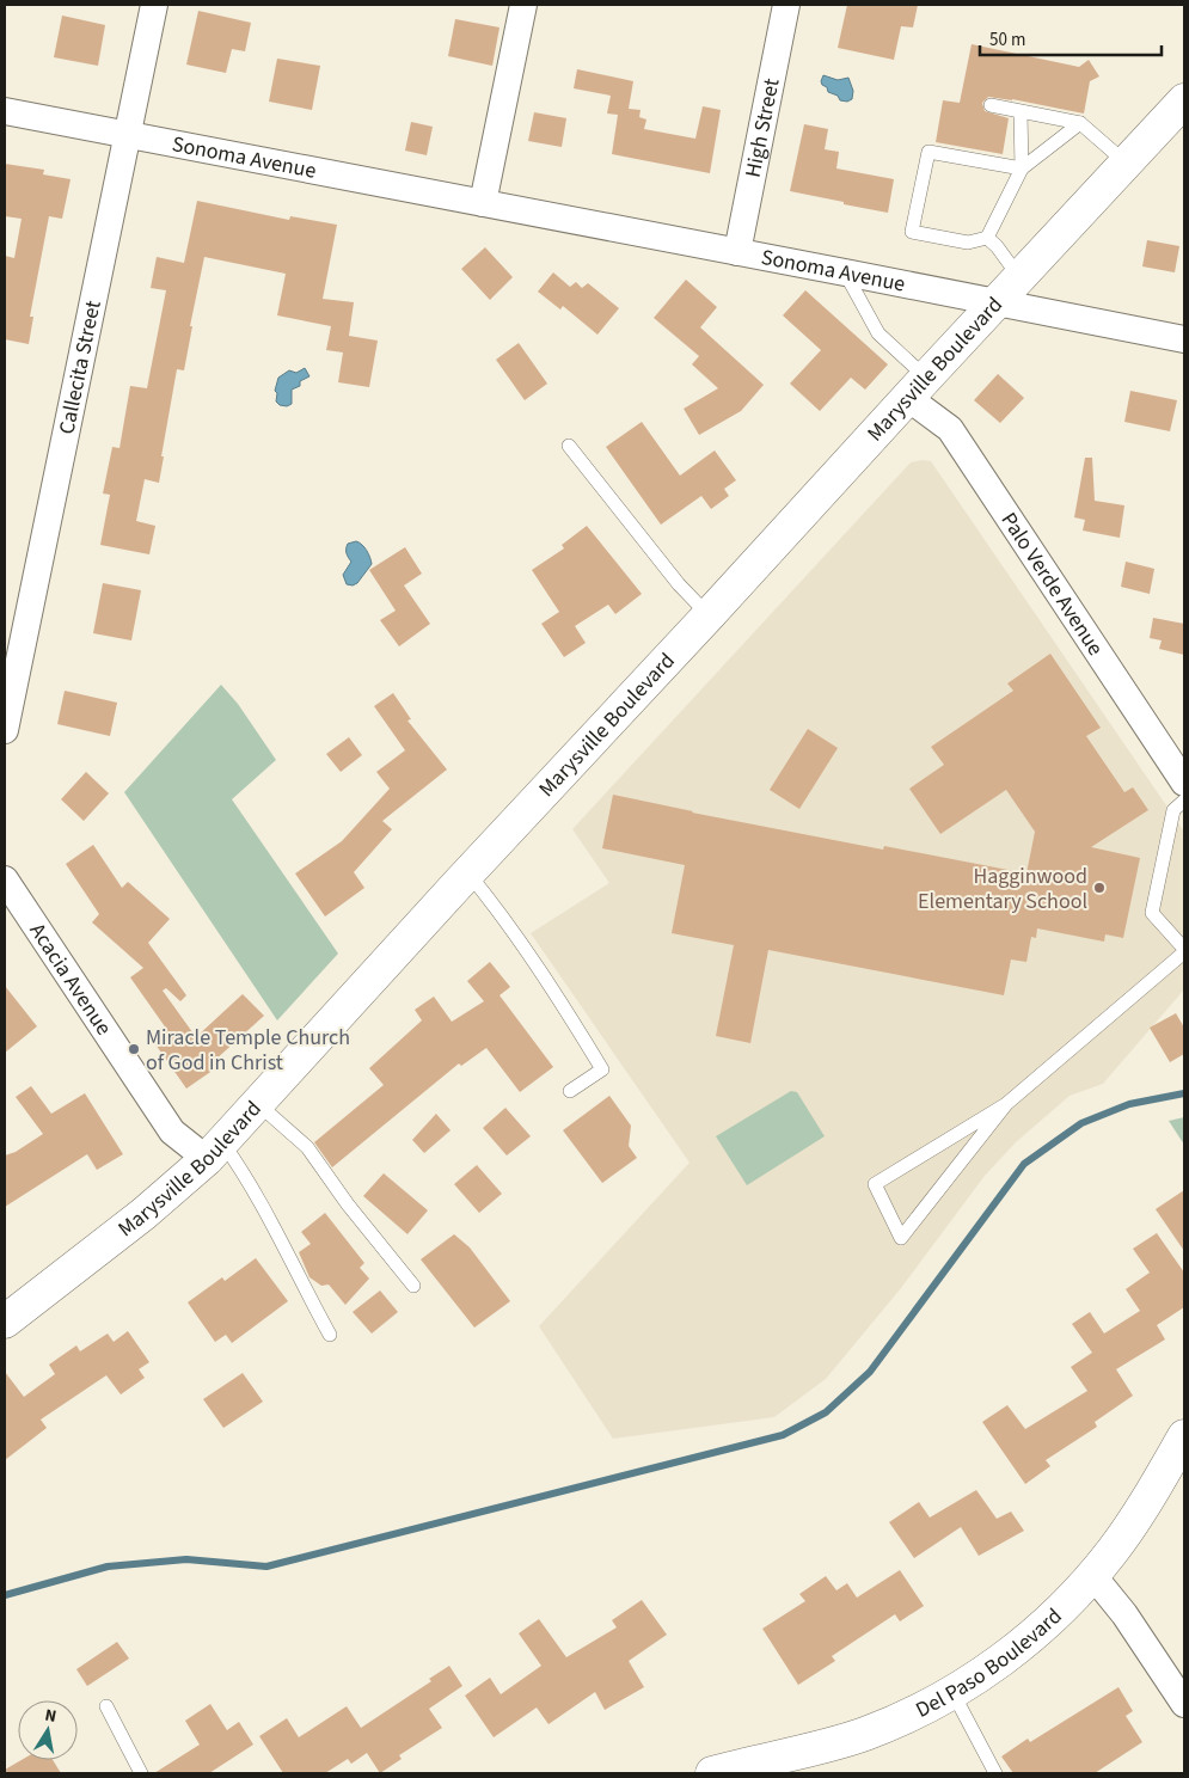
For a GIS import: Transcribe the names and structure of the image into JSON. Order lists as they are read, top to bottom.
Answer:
{
  "streets": {
    "main road": ["Marysville Boulevard", "Del Paso Boulevard"],
    "street": [
      "High Street",
      "Sonoma Avenue",
      "Callecita Street",
      "Palo Verde Avenue",
      "Acacia Avenue"
    ]
  },
  "crossings": [
    ["High Street", "Sonoma Avenue"],
    ["Sonoma Avenue", "Callecita Street"],
    ["Sonoma Avenue", "Marysville Boulevard"],
    ["Marysville Boulevard", "Palo Verde Avenue"],
    ["Marysville Boulevard", "Acacia Avenue"]
  ],
  "places": ["Hagginwood Elementary School", "Miracle Temple Church of God in Christ"],
  "scale_bar": "50 m",
  "north": "top"
}
